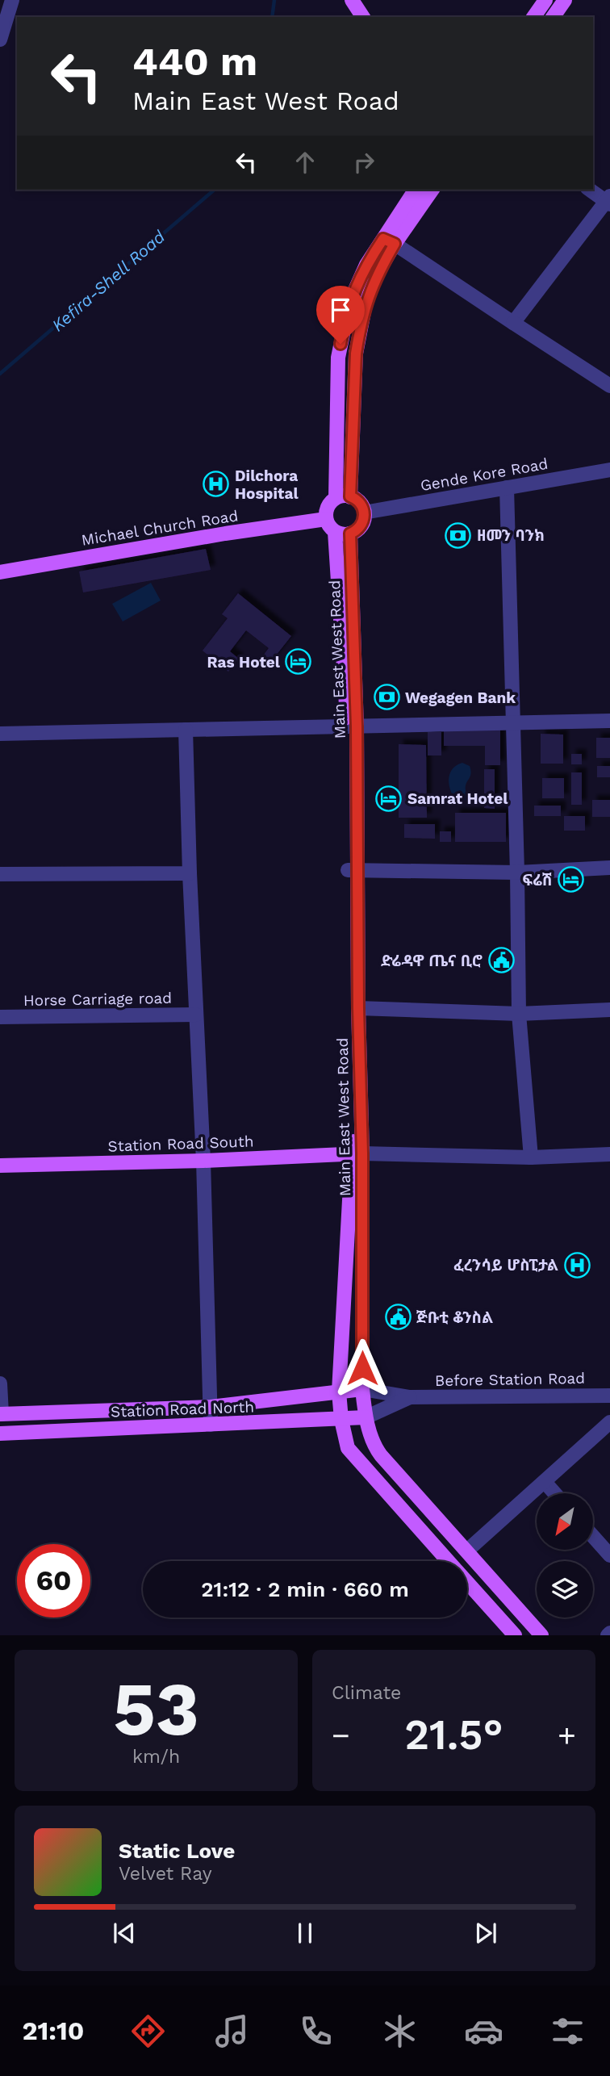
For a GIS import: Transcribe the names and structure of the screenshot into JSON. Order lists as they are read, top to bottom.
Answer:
{
  "streets": {
    "main road": [
      "Michael Church Road",
      "Main East West Road",
      "Station Road South",
      "Station Road North"
    ],
    "street": ["Gende Kore Road", "Horse Carriage road", "Before Station Road"]
  },
  "crossings": [
    ["Gende Kore Road", "Michael Church Road"],
    ["Gende Kore Road", "Main East West Road"],
    ["Michael Church Road", "Main East West Road"],
    ["Main East West Road", "Station Road South"],
    ["Main East West Road", "Before Station Road"],
    ["Main East West Road", "Station Road North"],
    ["Before Station Road", "Station Road North"]
  ],
  "water": ["Kefira-Shell Road"],
  "places": {
    "hospital": ["Dilchora Hospital", "ፈረንሳይ ሆስፒታል"],
    "bank": ["ዘመን ባንክ", "Wegagen Bank"],
    "hotel": ["Ras Hotel", "Samrat Hotel", "ፍሬሽ"],
    "public building": ["ድሬዳዋ ጤና ቢሮ", "ጅቡቲ ቆንስል"]
  },
  "north": "bottom left",
  "page": {
    "turn": ["440 m", "Main East West Road"],
    "limit": "60",
    "trip": "21:12 · 2 min · 660 m",
    "tile": [
      ["53", "km/h"],
      "Climate"
    ],
    "heat": ["−", "21.5°", "+"],
    "song": ["Static Love", "Velvet Ray"],
    "tabs": "21:10"
  }
}
